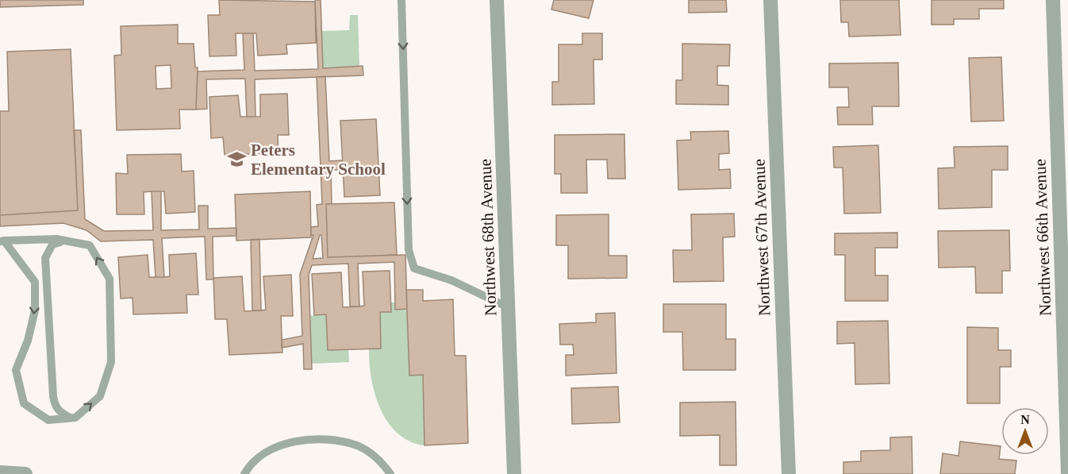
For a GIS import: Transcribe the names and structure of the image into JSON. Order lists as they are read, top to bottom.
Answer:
{
  "streets": {
    "street": ["Northwest 68th Avenue", "Northwest 67th Avenue", "Northwest 66th Avenue"]
  },
  "places": {
    "school or university": ["Peters Elementary School"]
  },
  "north": "top"
}
